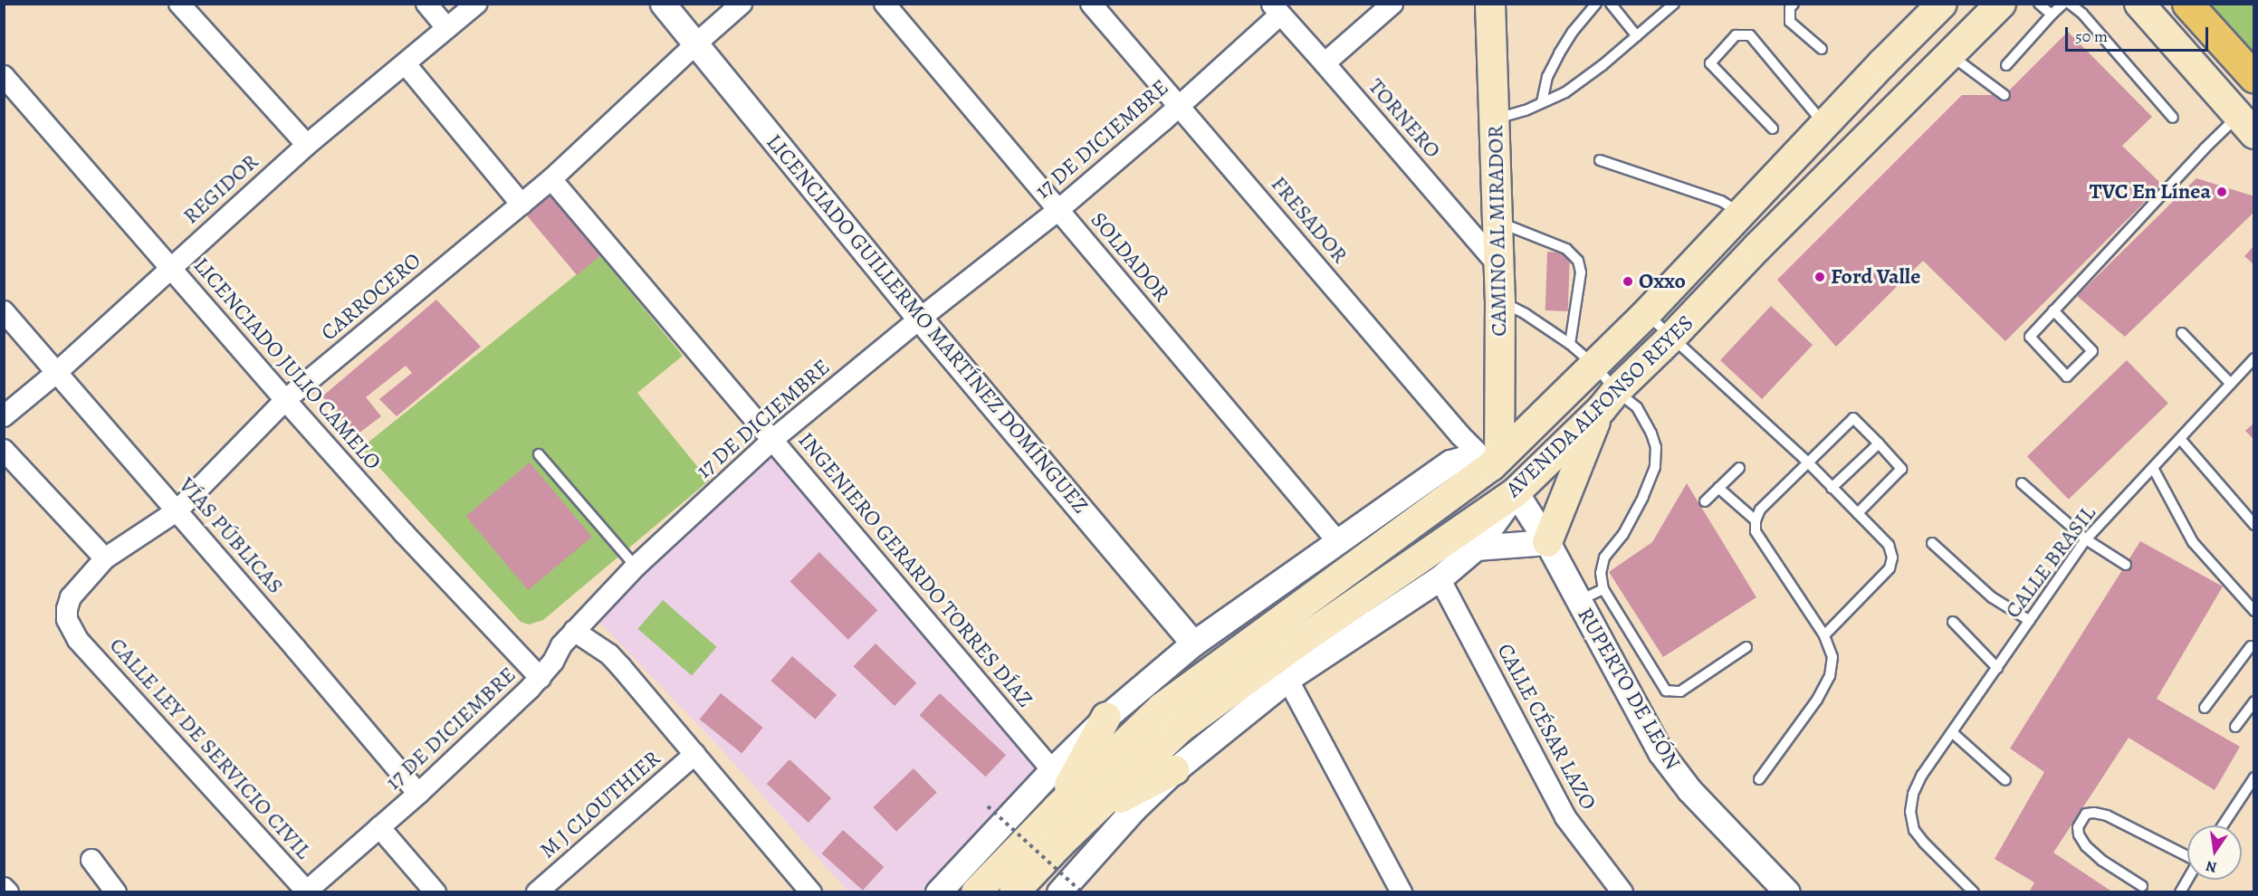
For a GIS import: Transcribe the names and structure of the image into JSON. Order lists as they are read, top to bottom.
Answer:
{
  "streets": {
    "main road": ["CAMINO AL MIRADOR", "AVENIDA ALFONSO REYES"],
    "street": [
      "TORNERO",
      "17 DE DICIEMBRE",
      "REGIDOR",
      "FRESADOR",
      "SOLDADOR",
      "CARROCERO",
      "LICENCIADO GUILLERMO MARTÍNEZ DOMÍNGUEZ",
      "LICENCIADO JULIO CAMELO",
      "VÍAS PÚBLICAS",
      "INGENIERO GERARDO TORRES DÍAZ",
      "RUPERTO DE LEÓN",
      "CALLE CÉSAR LAZO",
      "CALLE LEY DE SERVICIO CIVIL",
      "M J CLOUTHIER"
    ],
    "lane": ["CALLE BRASIL"]
  },
  "crossings": [
    ["TORNERO", "17 DE DICIEMBRE"],
    ["TORNERO", "CAMINO AL MIRADOR"],
    ["17 DE DICIEMBRE", "FRESADOR"],
    ["17 DE DICIEMBRE", "SOLDADOR"],
    ["17 DE DICIEMBRE", "LICENCIADO GUILLERMO MARTÍNEZ DOMÍNGUEZ"],
    ["17 DE DICIEMBRE", "LICENCIADO JULIO CAMELO"],
    ["17 DE DICIEMBRE", "VÍAS PÚBLICAS"],
    ["17 DE DICIEMBRE", "INGENIERO GERARDO TORRES DÍAZ"],
    ["17 DE DICIEMBRE", "CALLE LEY DE SERVICIO CIVIL"],
    ["REGIDOR", "LICENCIADO JULIO CAMELO"],
    ["REGIDOR", "VÍAS PÚBLICAS"],
    ["FRESADOR", "CAMINO AL MIRADOR"],
    ["FRESADOR", "AVENIDA ALFONSO REYES"],
    ["CAMINO AL MIRADOR", "AVENIDA ALFONSO REYES"],
    ["CARROCERO", "LICENCIADO GUILLERMO MARTÍNEZ DOMÍNGUEZ"],
    ["CARROCERO", "LICENCIADO JULIO CAMELO"],
    ["CARROCERO", "VÍAS PÚBLICAS"],
    ["CARROCERO", "INGENIERO GERARDO TORRES DÍAZ"],
    ["CARROCERO", "CALLE LEY DE SERVICIO CIVIL"],
    ["AVENIDA ALFONSO REYES", "RUPERTO DE LEÓN"]
  ],
  "places": ["TVC En Línea", "Ford Valle", "Oxxo"],
  "scale_bar": "50 m",
  "north": "bottom"
}
